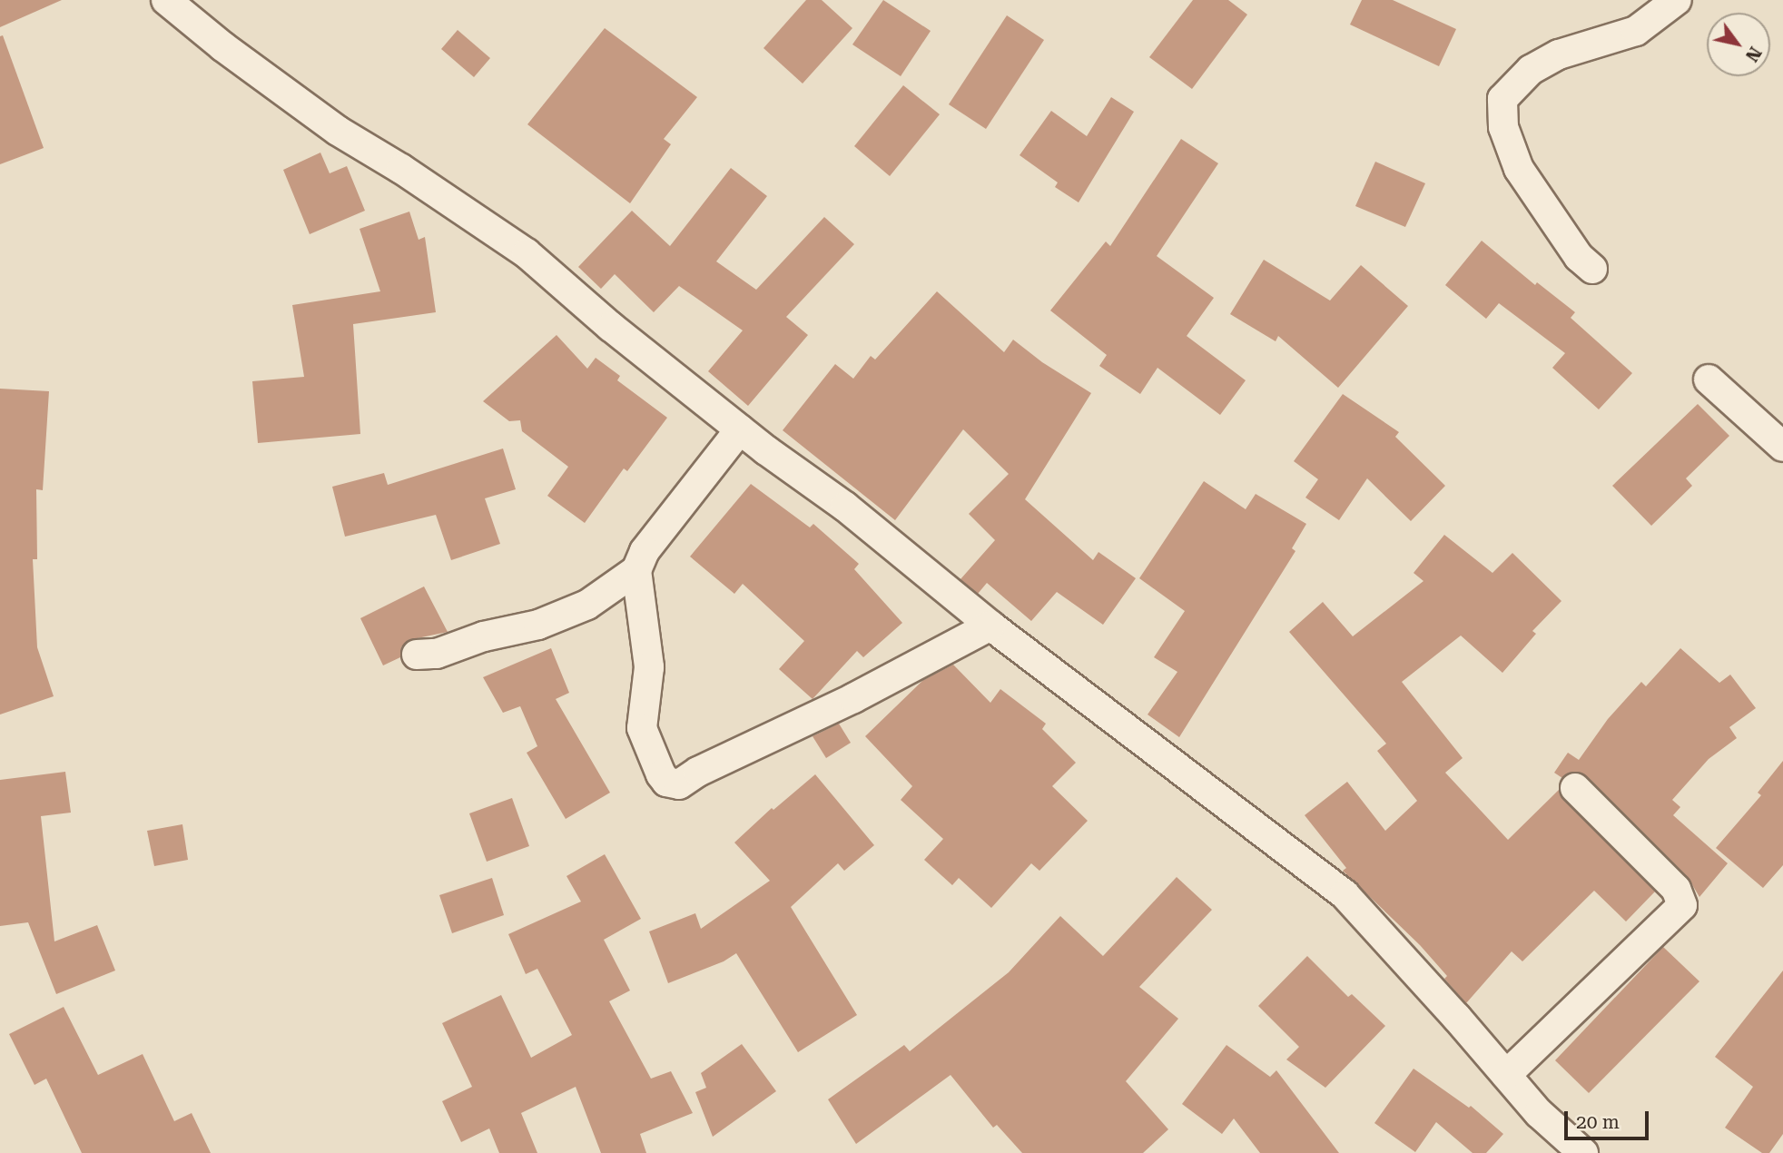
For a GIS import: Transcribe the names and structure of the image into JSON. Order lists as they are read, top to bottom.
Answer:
{
  "scale_bar": "20 m",
  "north": "bottom right"
}
